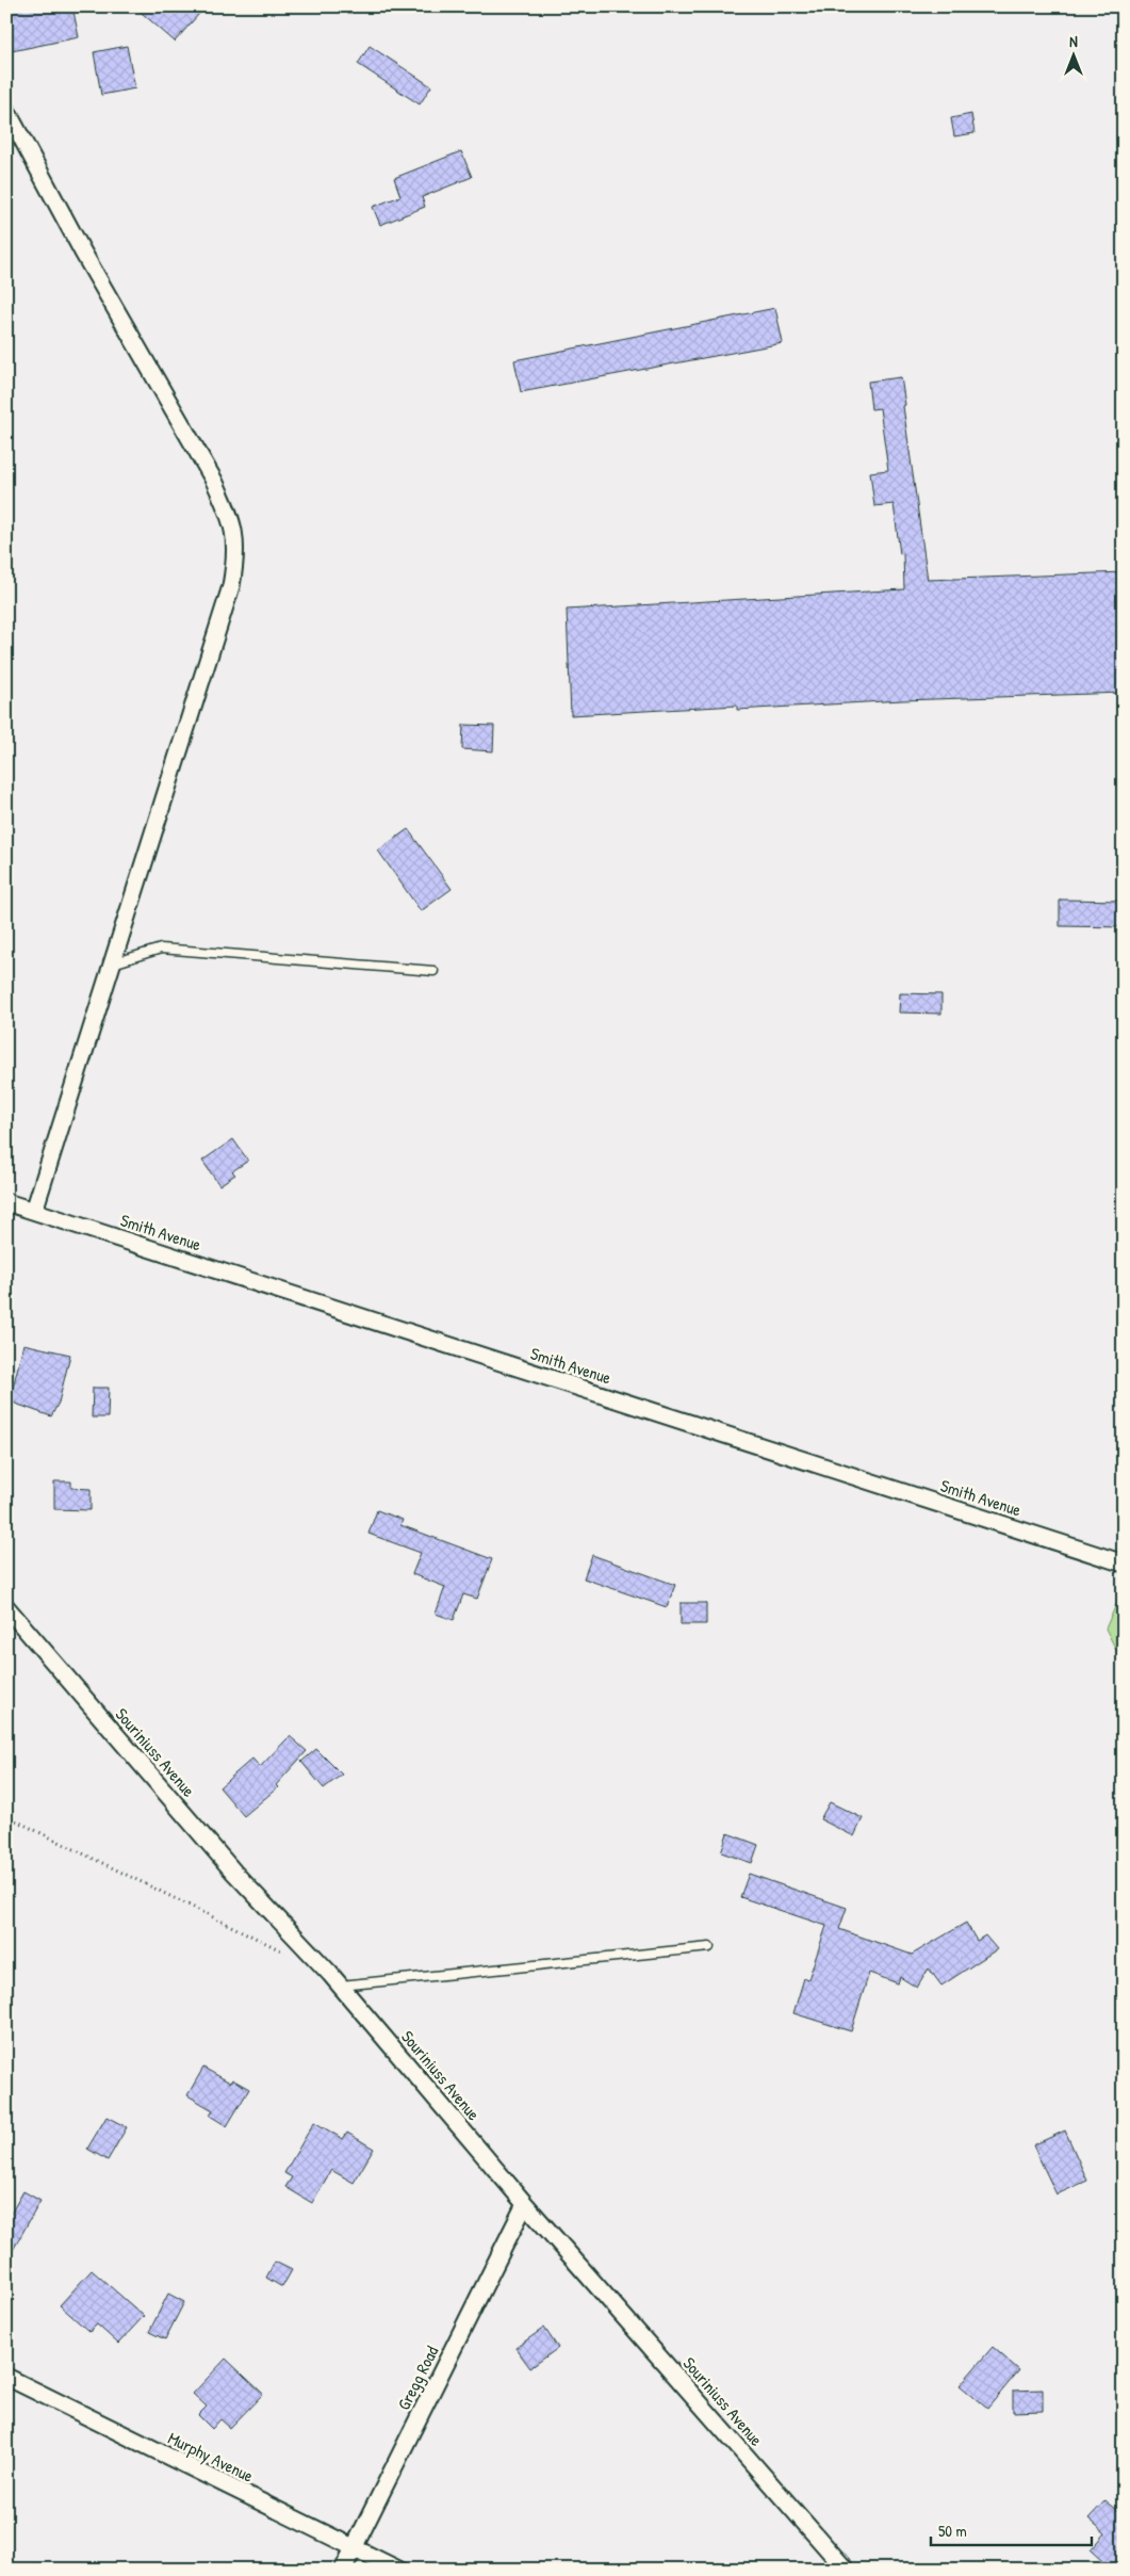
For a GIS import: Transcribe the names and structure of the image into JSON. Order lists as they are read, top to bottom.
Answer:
{
  "streets": {
    "street": [
      "Smith Avenue",
      "Souriniuss Avenue",
      "Gregg Road",
      "Murphy Avenue"
    ]
  },
  "crossings": [
    ["Souriniuss Avenue", "Gregg Road"],
    ["Gregg Road", "Murphy Avenue"]
  ],
  "scale_bar": "50 m",
  "north": "top"
}
